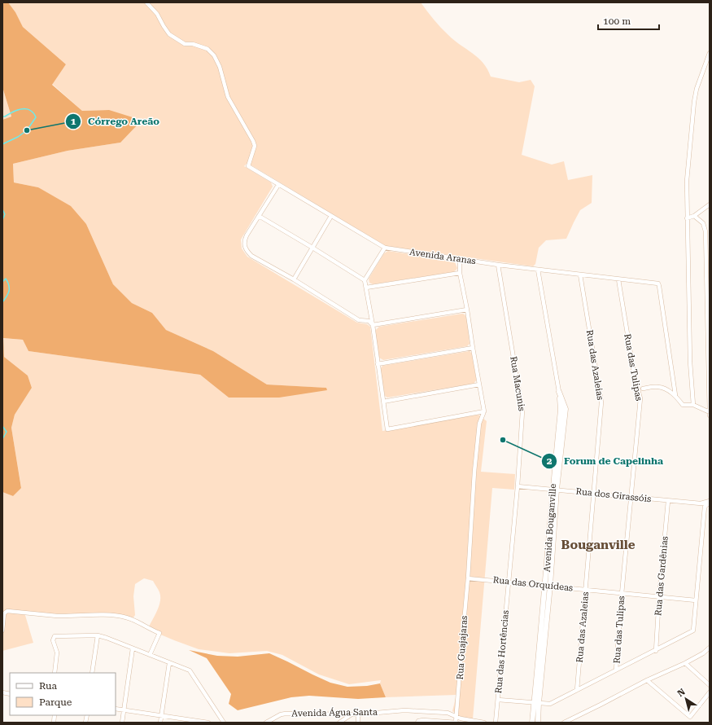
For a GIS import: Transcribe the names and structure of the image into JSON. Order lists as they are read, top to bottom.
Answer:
{
  "streets": {
    "street": [
      "Avenida Aranas",
      "Rua das Azaleias",
      "Rua das Tulipas",
      "Rua Macunis",
      "Rua dos Girassóis",
      "Avenida Bouganville",
      "Rua das Gardênias",
      "Rua das Orquídeas",
      "Rua Guajajaras",
      "Rua das Hortências",
      "Avenida Água Santa"
    ]
  },
  "crossings": [
    ["Avenida Aranas", "Rua das Azaleias"],
    ["Avenida Aranas", "Rua das Tulipas"],
    ["Avenida Aranas", "Rua Macunis"],
    ["Rua das Azaleias", "Rua dos Girassóis"],
    ["Rua das Azaleias", "Rua das Orquídeas"],
    ["Rua das Tulipas", "Rua dos Girassóis"],
    ["Rua das Tulipas", "Rua das Orquídeas"],
    ["Rua Macunis", "Rua dos Girassóis"],
    ["Rua Macunis", "Rua das Orquídeas"],
    ["Rua Macunis", "Rua das Hortências"],
    ["Rua dos Girassóis", "Avenida Bouganville"],
    ["Rua dos Girassóis", "Rua das Gardênias"],
    ["Avenida Bouganville", "Rua das Orquídeas"],
    ["Rua das Gardênias", "Rua das Orquídeas"],
    ["Rua das Orquídeas", "Rua Guajajaras"],
    ["Rua das Orquídeas", "Rua das Hortências"],
    ["Rua Guajajaras", "Avenida Água Santa"]
  ],
  "districts": ["Bouganville"],
  "places": ["Córrego Areão", "Forum de Capelinha"],
  "legend": ["Rua", "Parque"],
  "scale_bar": "100 m",
  "north": "top left"
}
